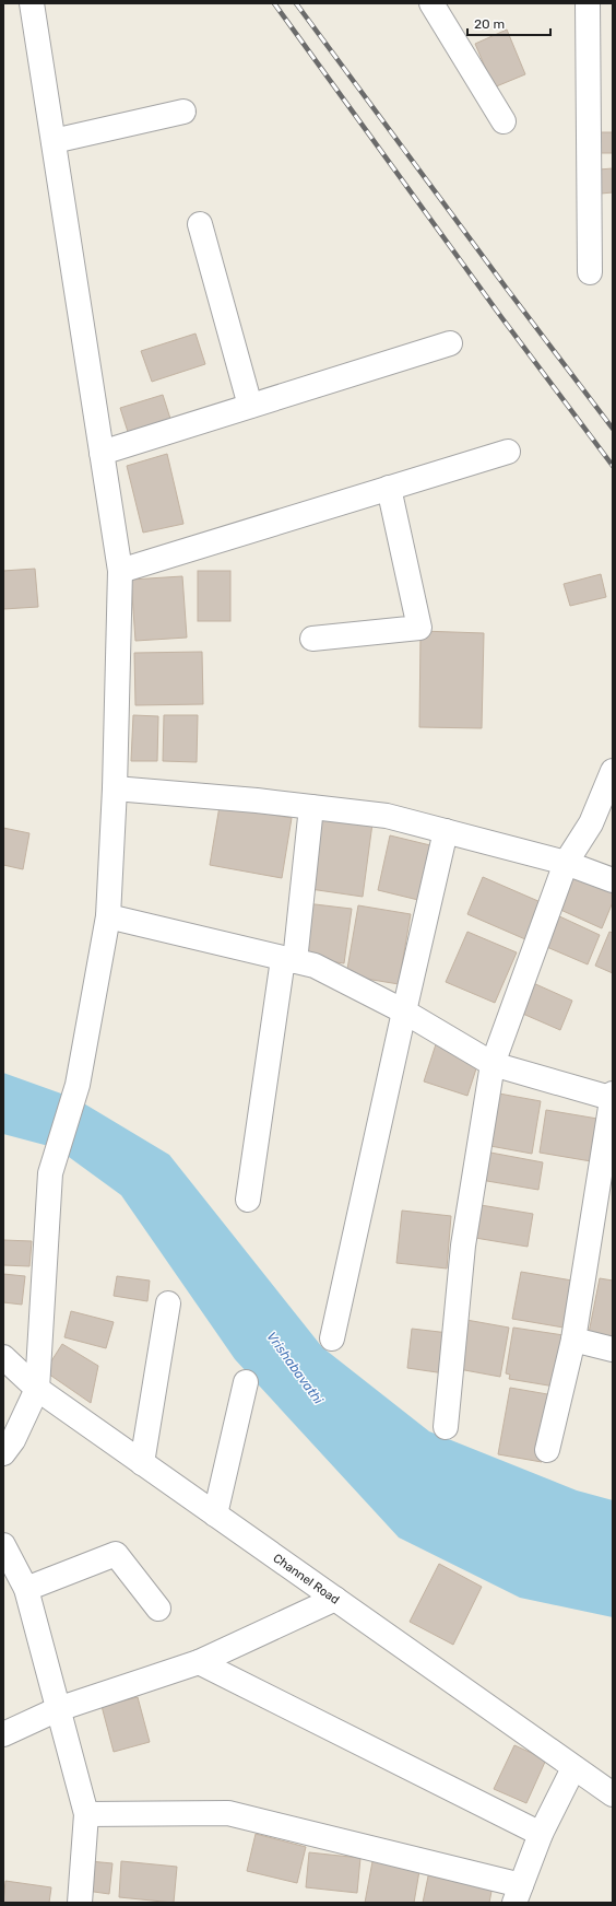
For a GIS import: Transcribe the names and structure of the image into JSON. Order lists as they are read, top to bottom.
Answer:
{
  "streets": {
    "street": ["Channel Road"]
  },
  "water": ["Vrishabavathi"],
  "scale_bar": "20 m"
}
